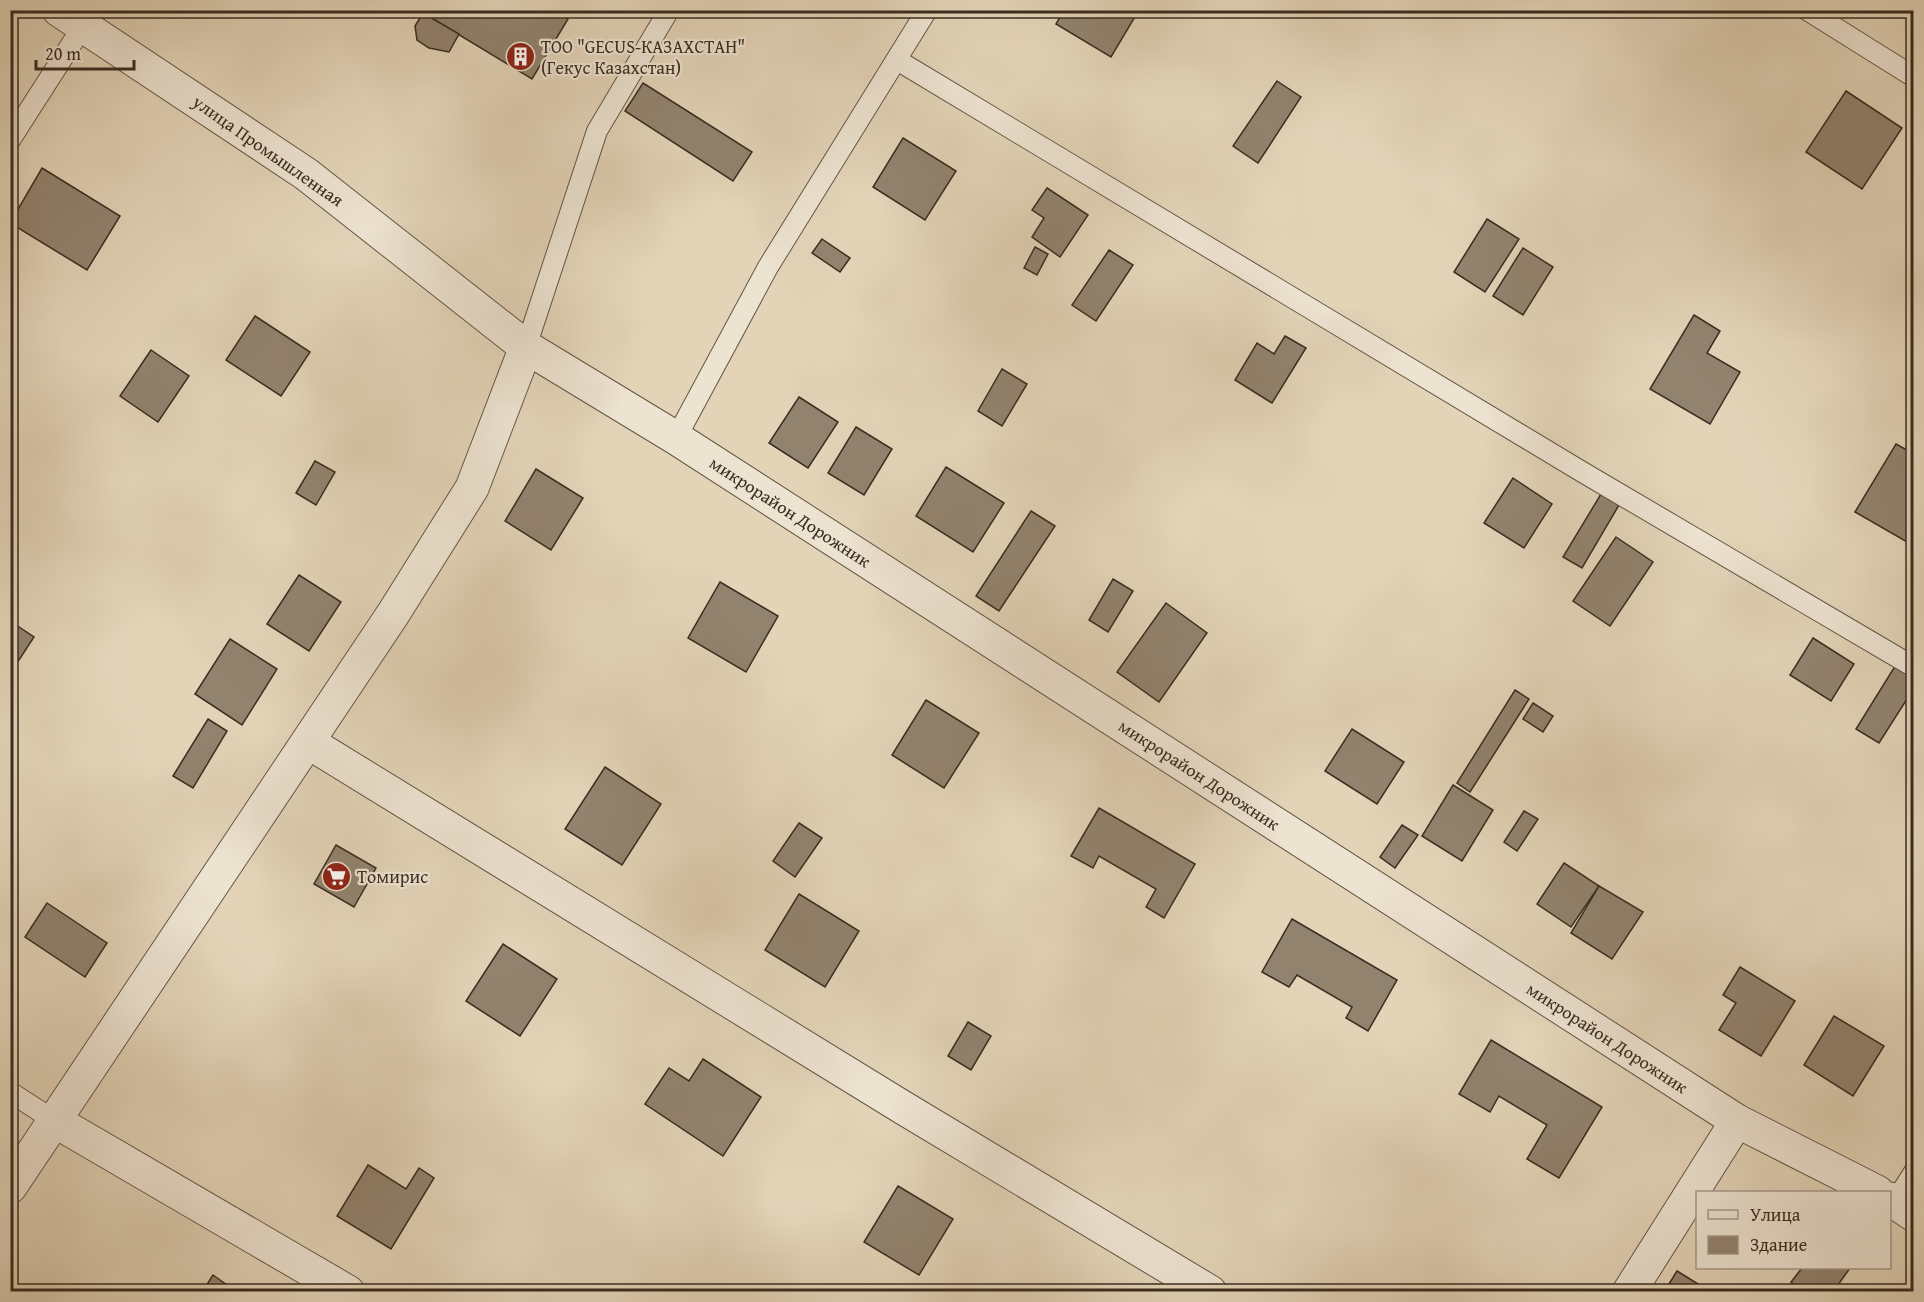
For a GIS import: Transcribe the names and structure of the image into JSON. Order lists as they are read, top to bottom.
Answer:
{
  "streets": {
    "street": ["улица Промышленная", "микрорайон Дорожник"]
  },
  "crossings": [
    ["улица Промышленная", "микрорайон Дорожник"]
  ],
  "places": {
    "building": ["ТОО \"GECUS-КАЗАХСТАН\" (Гекус Казахстан)"],
    "supermarket": ["Томирис"]
  },
  "legend": ["Улица", "Здание"],
  "scale_bar": "20 m"
}
